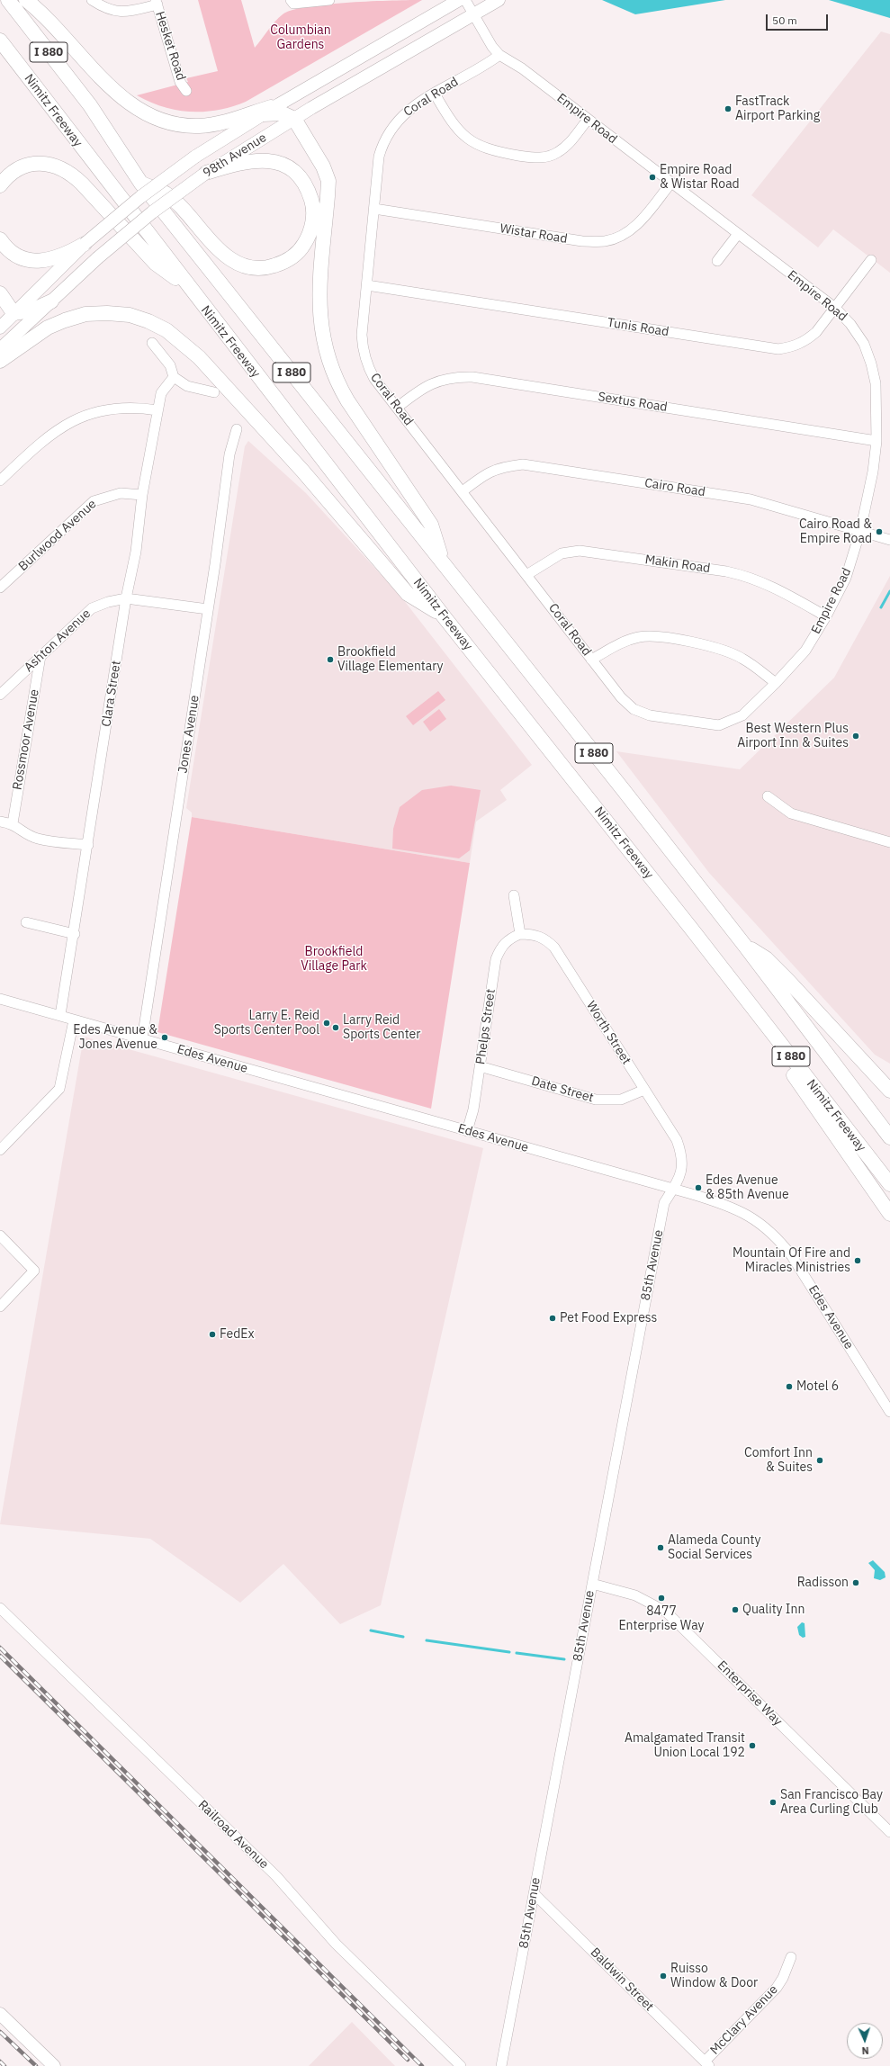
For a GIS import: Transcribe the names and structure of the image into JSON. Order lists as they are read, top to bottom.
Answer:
{
  "streets": {
    "highway": ["I 880", "Nimitz Freeway"],
    "main road": ["98th Avenue"],
    "street": [
      "Hesket Road",
      "Coral Road",
      "Empire Road",
      "Wistar Road",
      "Tunis Road",
      "Sextus Road",
      "Cairo Road",
      "Burlwood Avenue",
      "Makin Road",
      "Ashton Avenue",
      "Clara Street",
      "Jones Avenue",
      "Rossmoor Avenue",
      "Phelps Street",
      "Worth Street",
      "Edes Avenue",
      "Date Street",
      "85th Avenue",
      "Enterprise Way",
      "Railroad Avenue",
      "Baldwin Street",
      "McClary Avenue"
    ]
  },
  "crossings": [
    ["Coral Road", "Empire Road"],
    ["Coral Road", "Wistar Road"],
    ["Coral Road", "Tunis Road"],
    ["Coral Road", "Sextus Road"],
    ["Coral Road", "Cairo Road"],
    ["Coral Road", "Makin Road"],
    ["Empire Road", "98th Avenue"],
    ["Empire Road", "Wistar Road"],
    ["Empire Road", "Tunis Road"],
    ["Empire Road", "Sextus Road"],
    ["Empire Road", "Cairo Road"],
    ["Empire Road", "Makin Road"],
    ["Burlwood Avenue", "Clara Street"],
    ["Ashton Avenue", "Clara Street"],
    ["Ashton Avenue", "Jones Avenue"],
    ["Ashton Avenue", "Rossmoor Avenue"],
    ["Clara Street", "Edes Avenue"],
    ["Jones Avenue", "Edes Avenue"],
    ["Phelps Street", "Worth Street"],
    ["Phelps Street", "Edes Avenue"],
    ["Phelps Street", "Date Street"],
    ["Worth Street", "Edes Avenue"],
    ["Worth Street", "Date Street"],
    ["Worth Street", "85th Avenue"],
    ["Edes Avenue", "85th Avenue"],
    ["85th Avenue", "Enterprise Way"],
    ["85th Avenue", "Baldwin Street"],
    ["Baldwin Street", "McClary Avenue"]
  ],
  "parks": ["Columbian Gardens", "Brookfield Village Park"],
  "places": [
    "FastTrack Airport Parking",
    "Empire Road & Wistar Road",
    "Cairo Road & Empire Road",
    "Brookfield Village Elementary",
    "Best Western Plus Airport Inn & Suites",
    "Larry E. Reid Sports Center Pool",
    "Larry Reid Sports Center",
    "Edes Avenue & Jones Avenue",
    "Edes Avenue & 85th Avenue",
    "Mountain Of Fire and Miracles Ministries",
    "Pet Food Express",
    "FedEx",
    "Motel 6",
    "Comfort Inn & Suites",
    "Alameda County Social Services",
    "Radisson",
    "8477 Enterprise Way",
    "Quality Inn",
    "Amalgamated Transit Union Local 192",
    "San Francisco Bay Area Curling Club",
    "Ruisso Window & Door"
  ],
  "scale_bar": "50 m",
  "north": "bottom"
}
